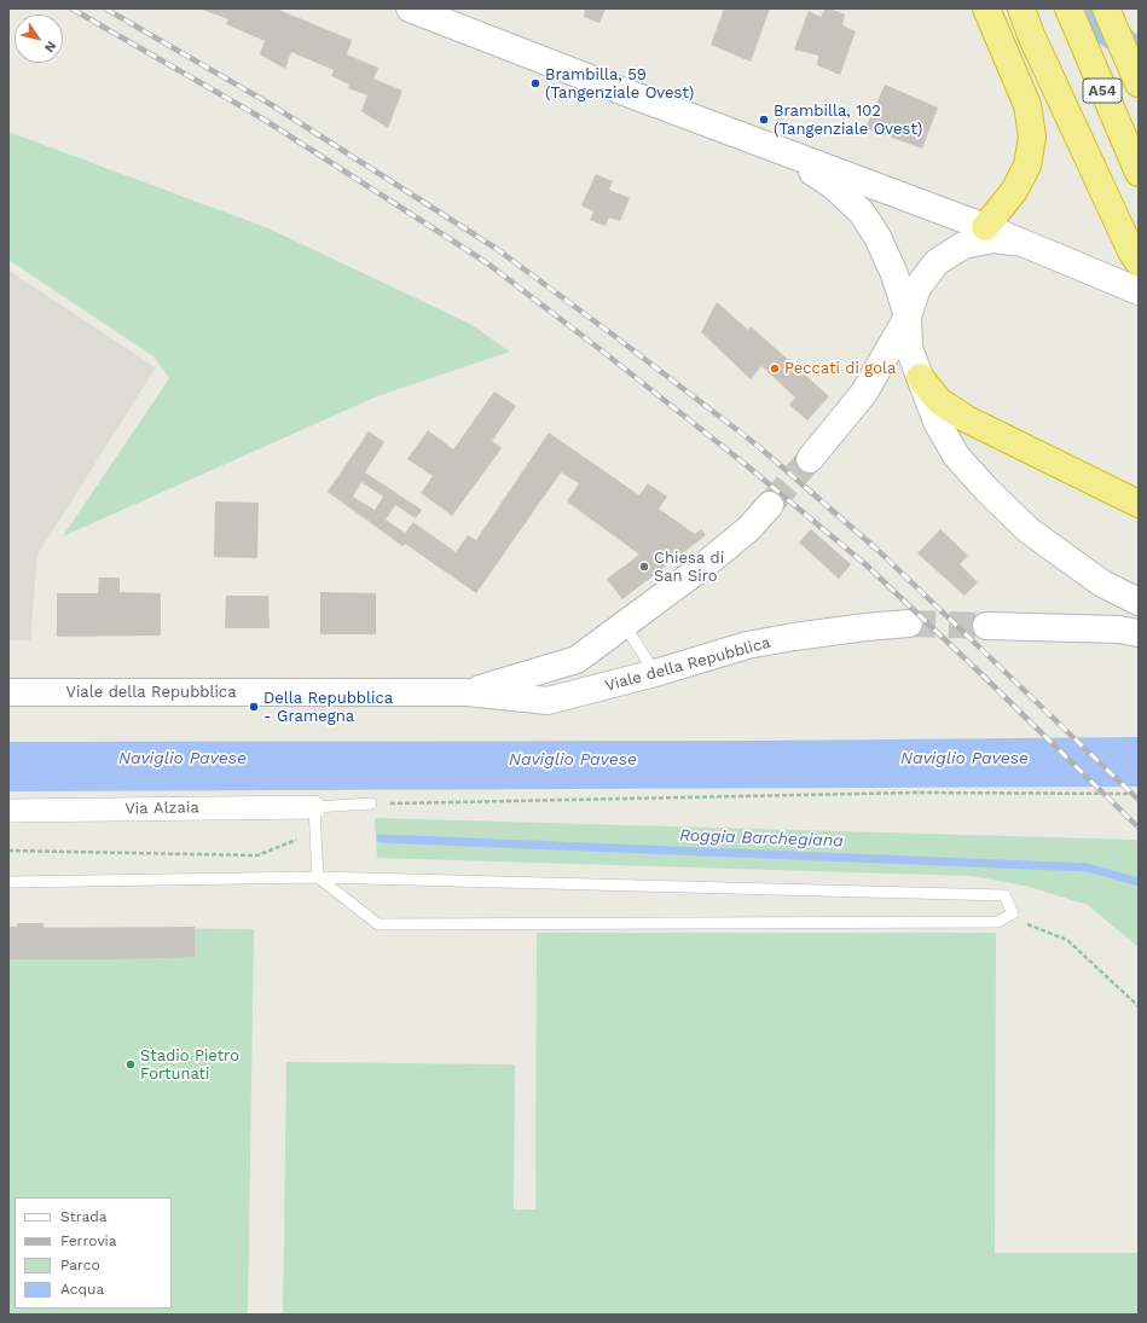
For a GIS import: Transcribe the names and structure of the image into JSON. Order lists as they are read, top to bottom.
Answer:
{
  "streets": {
    "highway": ["A54"],
    "street": ["Viale della Repubblica", "Via Alzaia"]
  },
  "water": ["Naviglio Pavese", "Roggia Barchegiana"],
  "places": [
    "Brambilla, 59 (Tangenziale Ovest)",
    "Brambilla, 102 (Tangenziale Ovest)",
    "Peccati di gola",
    "Chiesa di San Siro",
    "Della Repubblica - Gramegna",
    "Stadio Pietro Fortunati"
  ],
  "legend": [
    "Strada",
    "Ferrovia",
    "Parco",
    "Acqua"
  ],
  "north": "bottom right"
}
